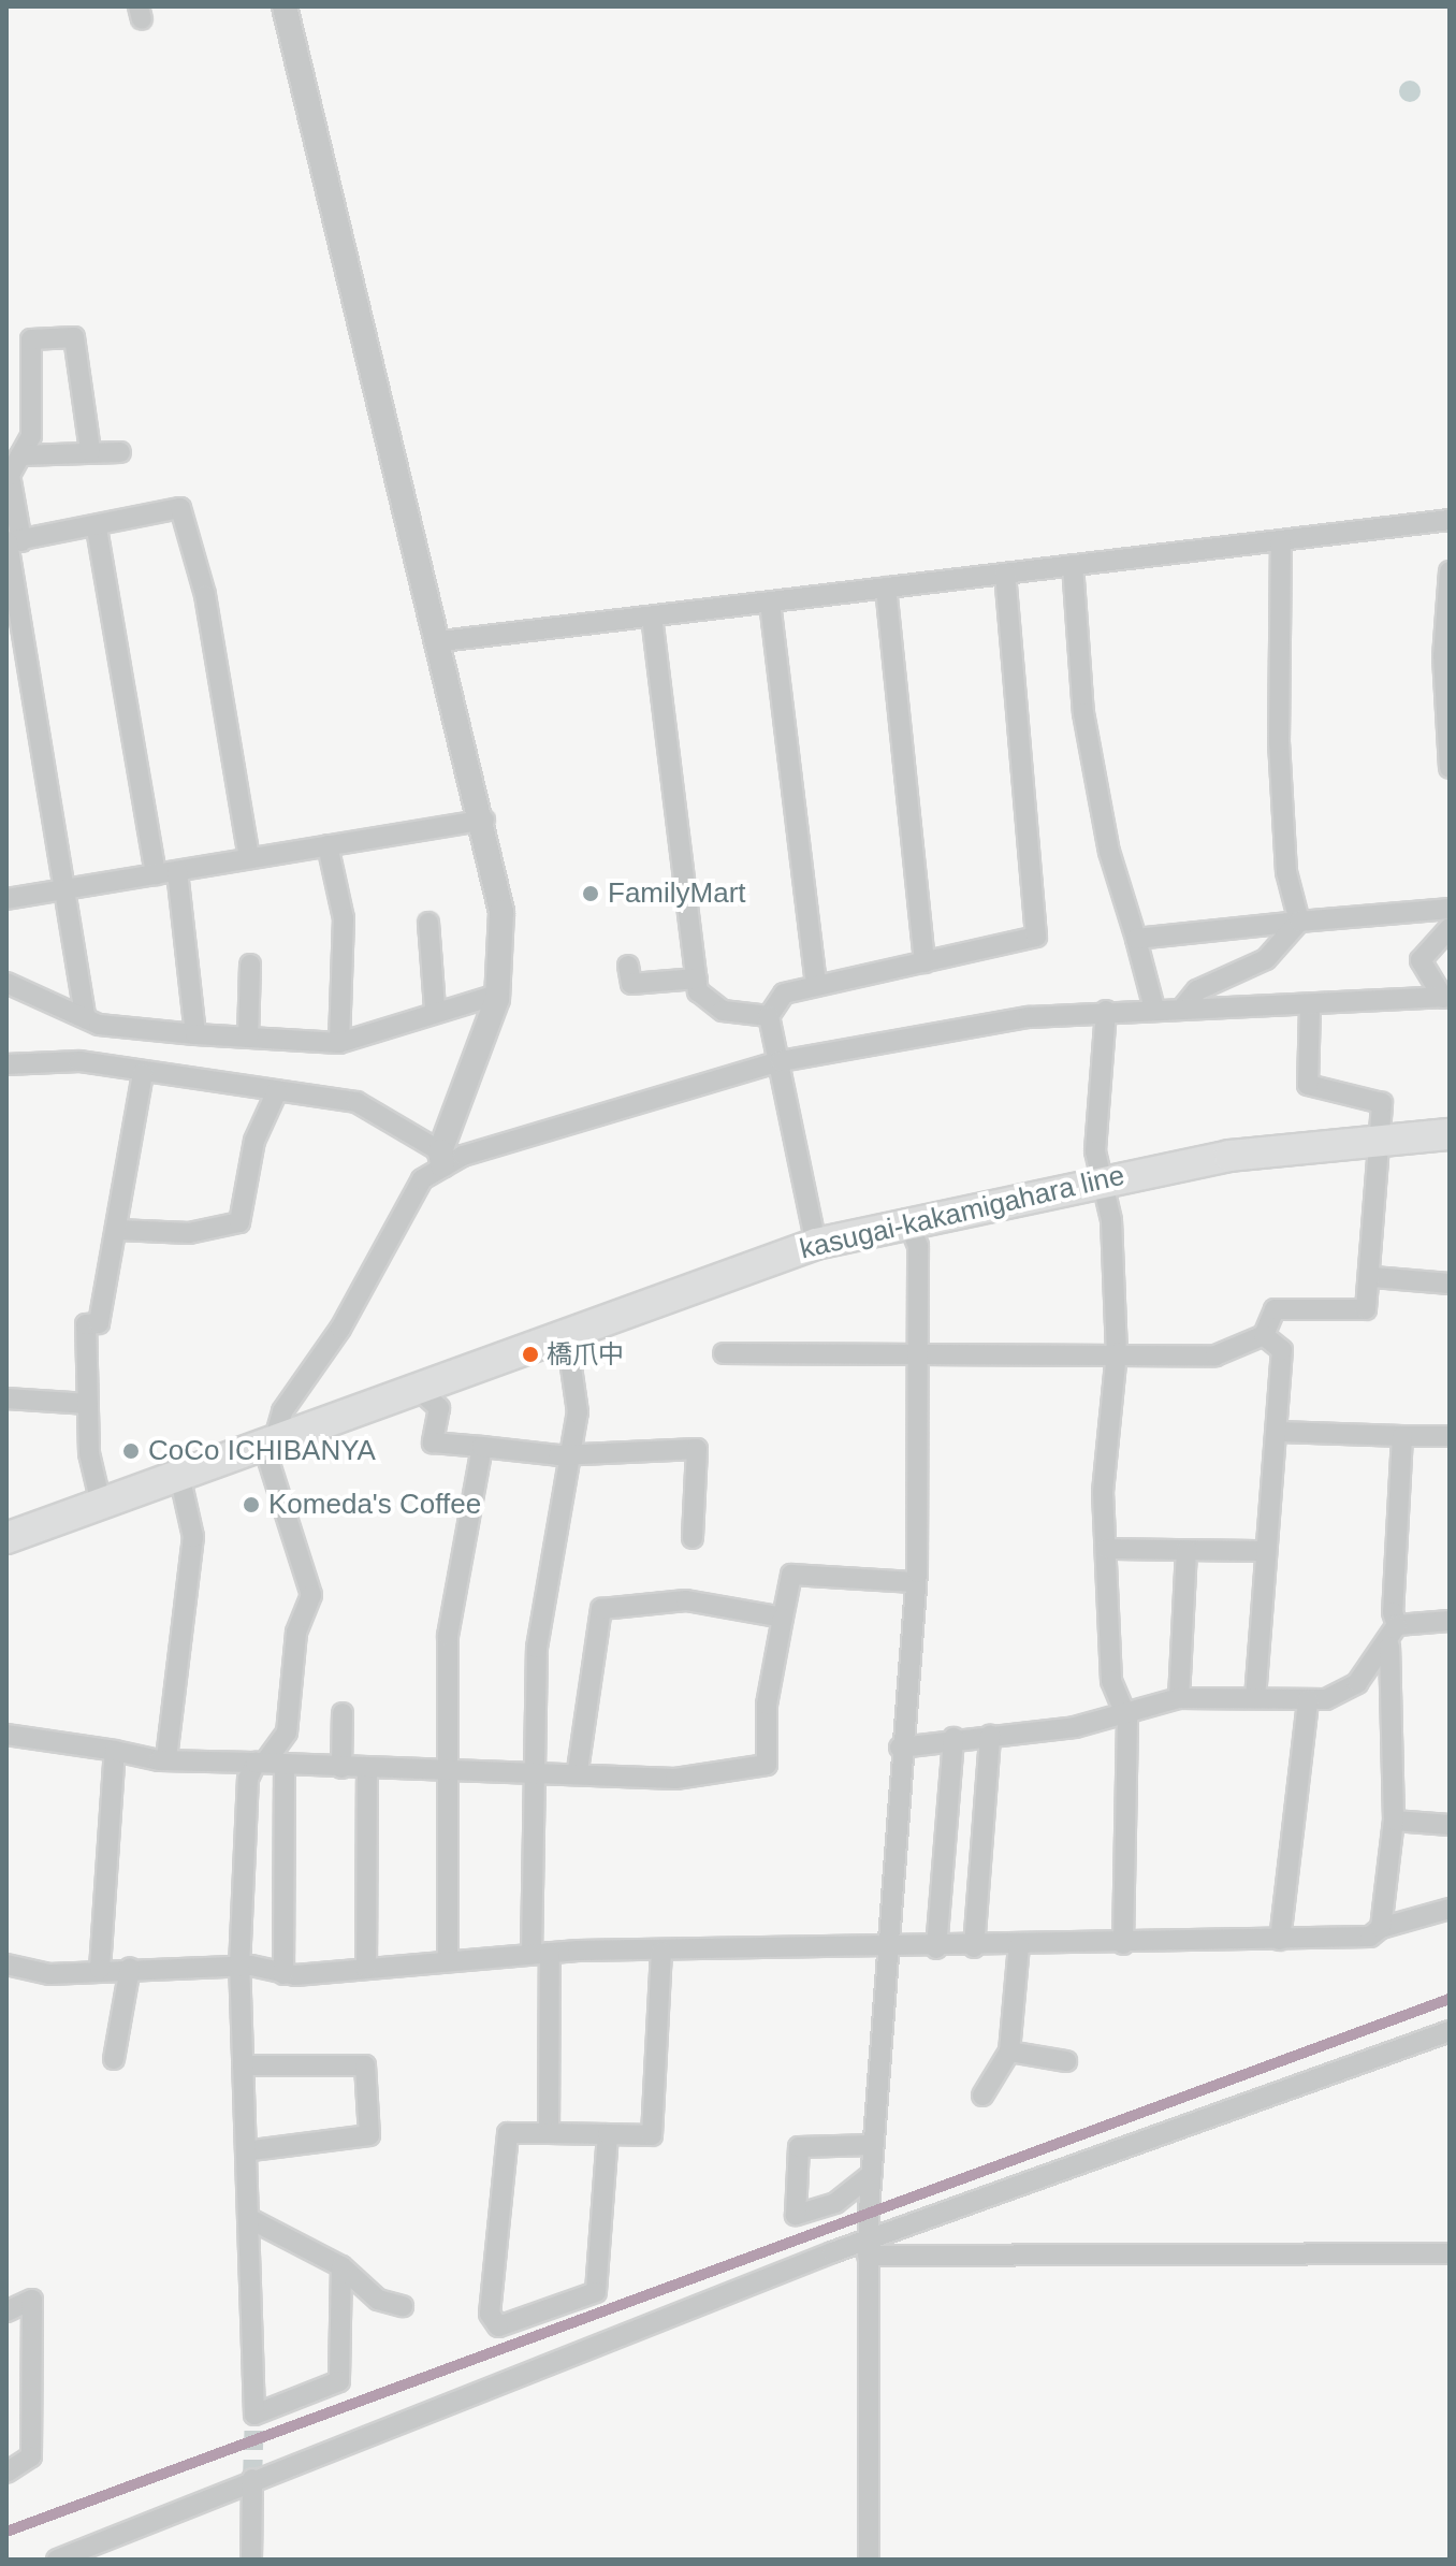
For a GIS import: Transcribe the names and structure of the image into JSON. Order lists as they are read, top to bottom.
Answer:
{
  "streets": {
    "main road": ["kasugai-kakamigahara line"]
  },
  "places": [
    "FamilyMart",
    "橋爪中",
    "CoCo ICHIBANYA",
    "Komeda's Coffee"
  ]
}
